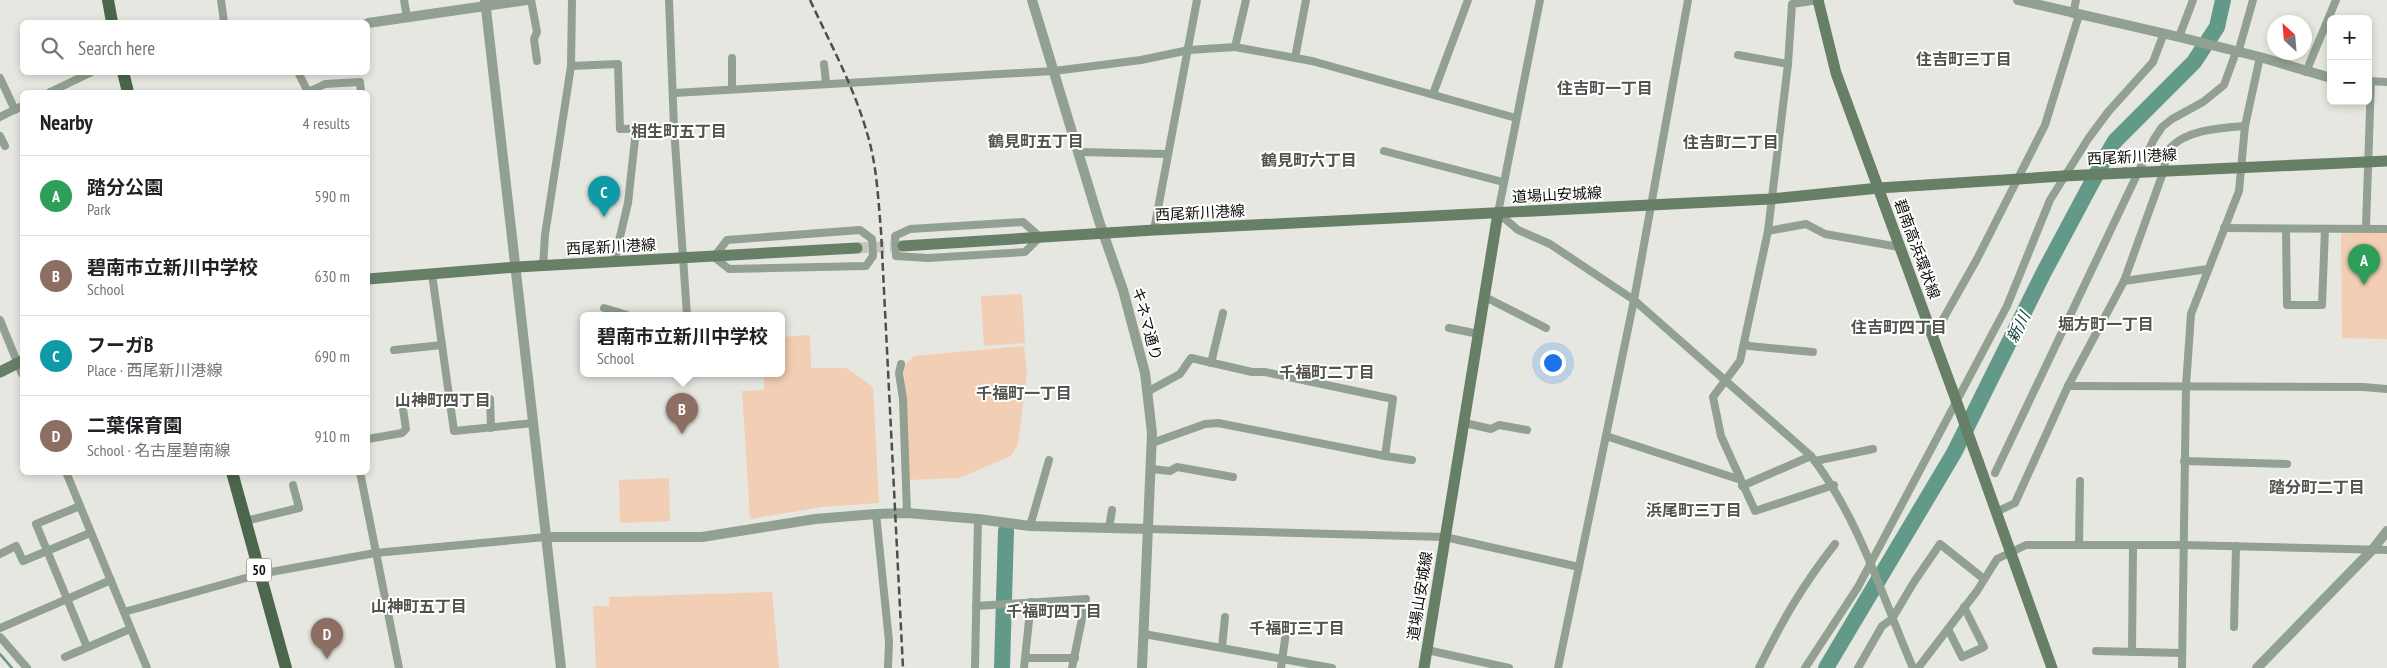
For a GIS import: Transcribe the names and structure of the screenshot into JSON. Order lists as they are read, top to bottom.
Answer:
{
  "streets": {
    "main road": [
      "西尾新川港線",
      "道場山安城線",
      "碧南高浜環状線",
      "50"
    ],
    "street": ["キネマ通り"]
  },
  "crossings": [
    ["西尾新川港線", "道場山安城線"],
    ["西尾新川港線", "碧南高浜環状線"],
    ["西尾新川港線", "キネマ通り"],
    ["道場山安城線", "碧南高浜環状線"]
  ],
  "districts": [
    "住吉町三丁目",
    "住吉町一丁目",
    "相生町五丁目",
    "鶴見町五丁目",
    "住吉町二丁目",
    "鶴見町六丁目",
    "堀方町一丁目",
    "住吉町四丁目",
    "千福町二丁目",
    "千福町一丁目",
    "山神町四丁目",
    "踏分町二丁目",
    "浜尾町三丁目",
    "山神町五丁目",
    "千福町四丁目",
    "千福町三丁目"
  ],
  "water": ["新川"],
  "north": "top left",
  "page": {
    "map_buttons": ["+", "−"],
    "search": "Search here",
    "heading": ["Nearby", "4 results"],
    "list": [
      {
        "mark": "A",
        "name": "踏分公園",
        "note": "Park",
        "value": "590 m"
      },
      {
        "mark": "B",
        "name": "碧南市立新川中学校",
        "note": "School",
        "value": "630 m"
      },
      {
        "mark": "C",
        "name": "フーガB",
        "note": "Place · 西尾新川港線",
        "value": "690 m"
      },
      {
        "mark": "D",
        "name": "二葉保育園",
        "note": "School · 名古屋碧南線",
        "value": "910 m"
      }
    ],
    "pins": [
      "C",
      "A",
      "B",
      "D"
    ],
    "popup": ["碧南市立新川中学校", "School"]
  }
}
